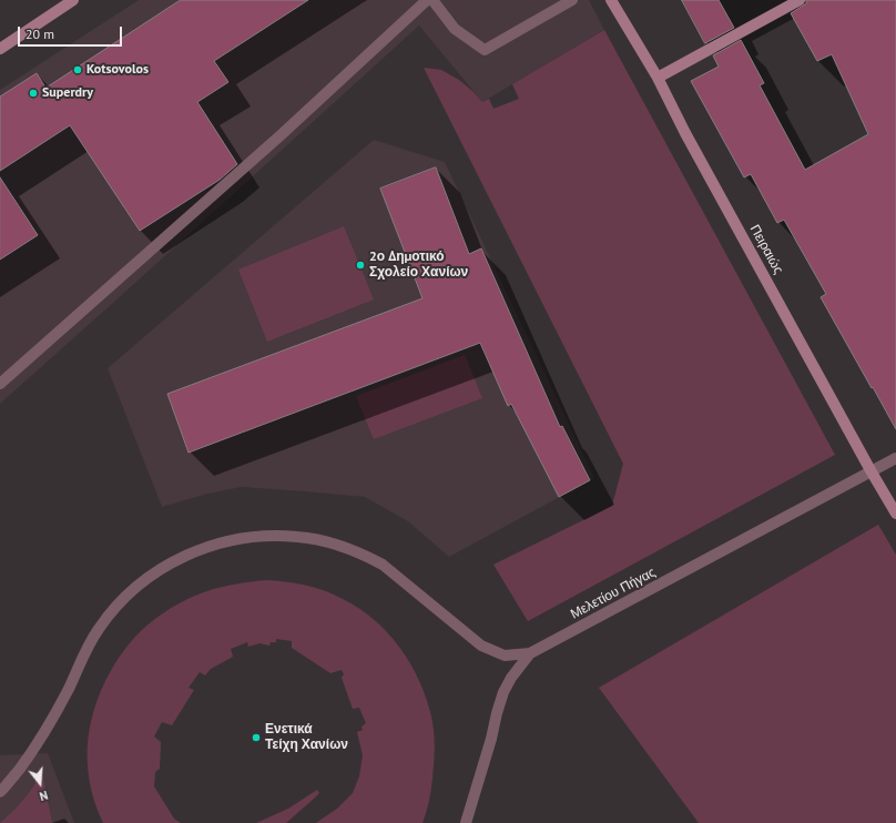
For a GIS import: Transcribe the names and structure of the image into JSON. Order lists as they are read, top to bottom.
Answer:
{
  "streets": {
    "street": ["Πειραιώς", "Μελετίου Πήγας"]
  },
  "crossings": [
    ["Πειραιώς", "Μελετίου Πήγας"]
  ],
  "places": [
    "Kotsovolos",
    "Superdry",
    "2ο Δημοτικό Σχολείο Χανίων",
    "Ενετικά Τείχη Χανίων"
  ],
  "scale_bar": "20 m",
  "north": "bottom"
}
